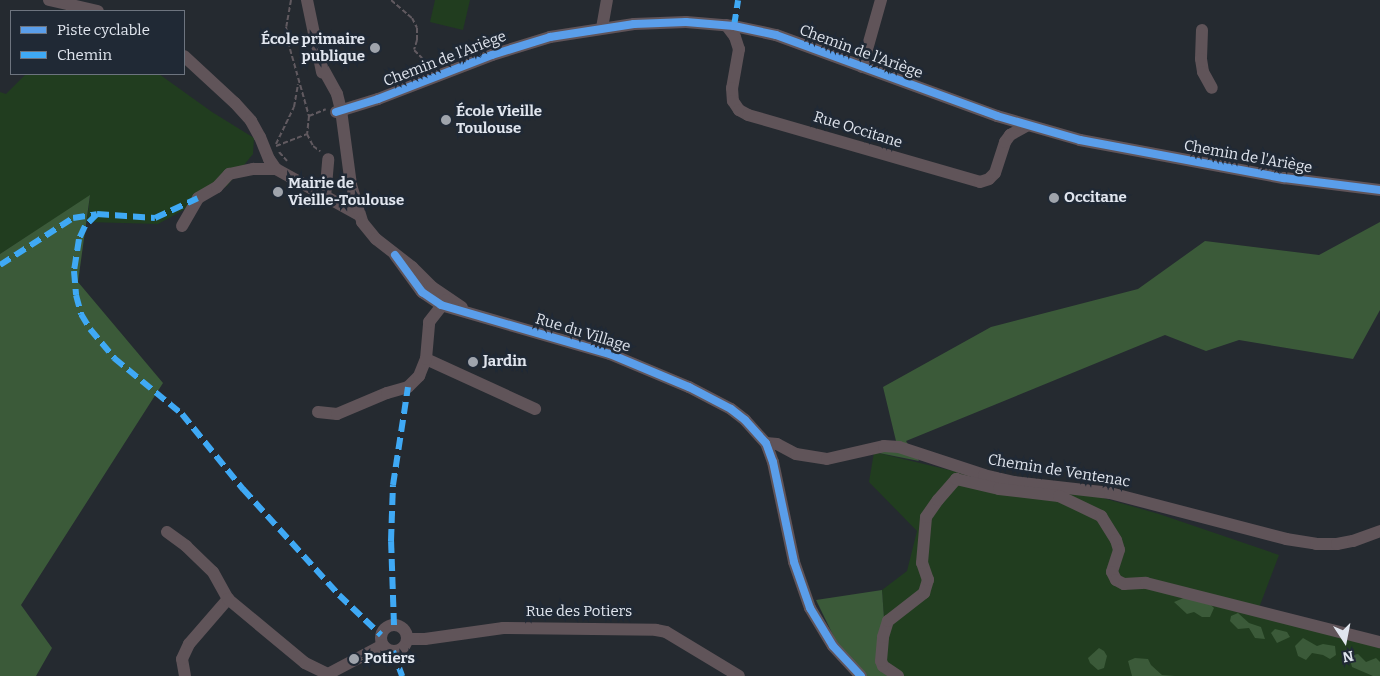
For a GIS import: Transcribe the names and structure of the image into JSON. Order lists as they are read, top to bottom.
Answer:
{
  "streets": {
    "street": [
      "Chemin de l'Ariège",
      "Rue Occitane",
      "Rue du Village",
      "Chemin de Ventenac",
      "Rue des Potiers"
    ]
  },
  "crossings": [
    ["Chemin de l'Ariège", "Rue du Village"],
    ["Rue du Village", "Chemin de Ventenac"]
  ],
  "places": [
    "École primaire publique",
    "École Vieille Toulouse",
    "Mairie de Vieille-Toulouse",
    "Occitane",
    "Jardin",
    "Potiers"
  ],
  "legend": ["Piste cyclable", "Chemin"],
  "north": "bottom"
}
